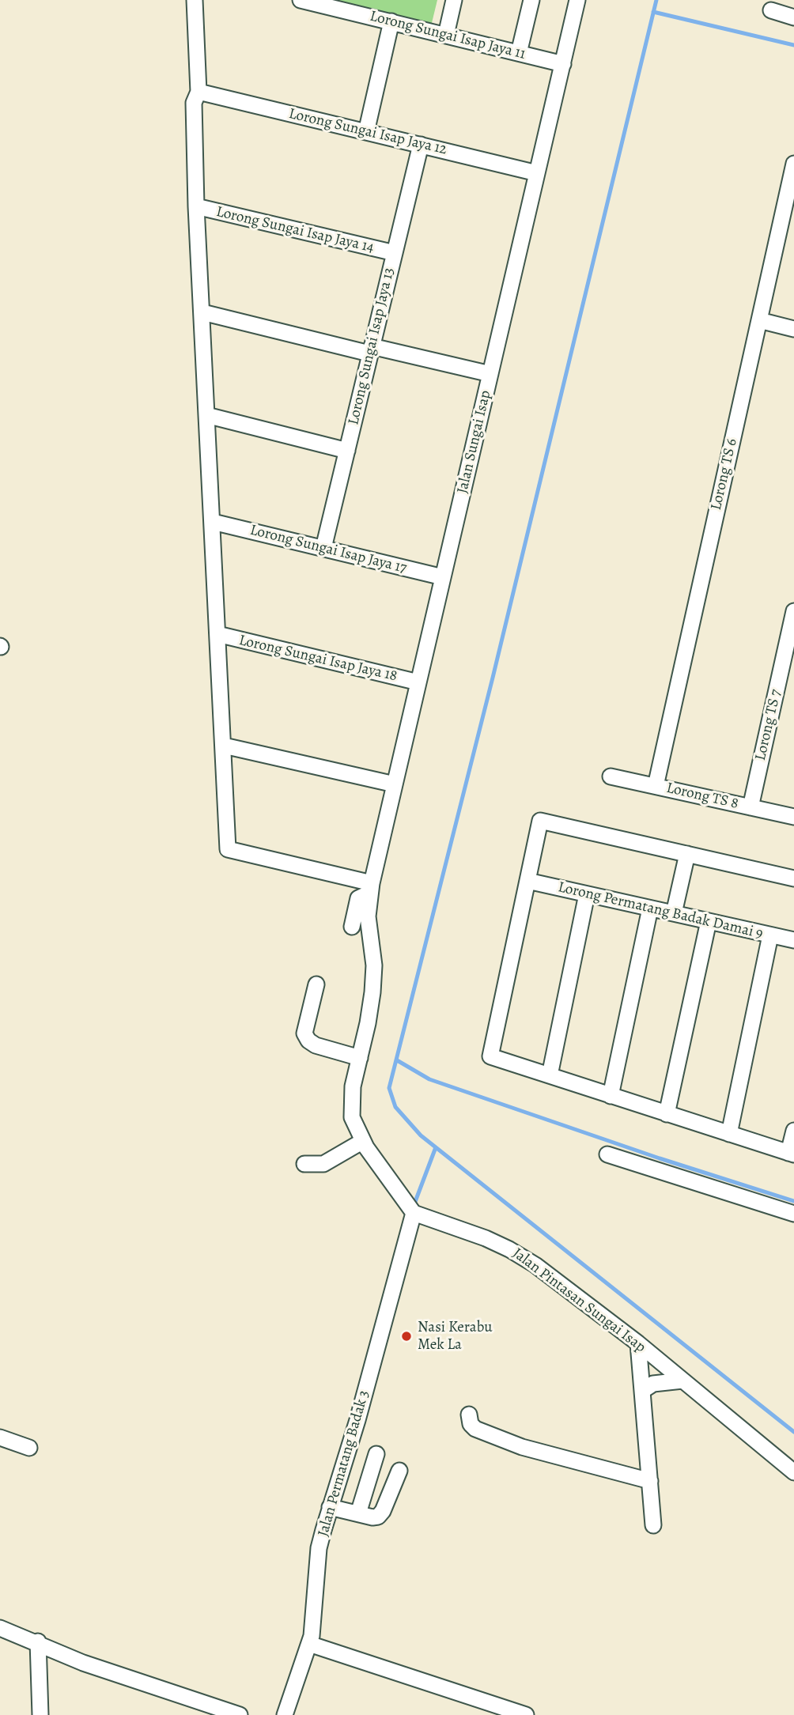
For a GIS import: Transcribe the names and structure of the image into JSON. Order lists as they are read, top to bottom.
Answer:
{
  "streets": {
    "street": [
      "Lorong Sungai Isap Jaya 11",
      "Lorong Sungai Isap Jaya 12",
      "Lorong Sungai Isap Jaya 14",
      "Lorong Sungai Isap Jaya 13",
      "Jalan Sungai Isap",
      "Lorong TS 6",
      "Lorong Sungai Isap Jaya 17",
      "Lorong Sungai Isap Jaya 18",
      "Lorong TS 7",
      "Lorong TS 8",
      "Lorong Permatang Badak Damai 9",
      "Jalan Pintasan Sungai Isap",
      "Jalan Permatang Badak 3"
    ]
  },
  "crossings": [
    ["Lorong Sungai Isap Jaya 11", "Jalan Sungai Isap"],
    ["Lorong Sungai Isap Jaya 12", "Lorong Sungai Isap Jaya 13"],
    ["Lorong Sungai Isap Jaya 12", "Jalan Sungai Isap"],
    ["Lorong Sungai Isap Jaya 14", "Lorong Sungai Isap Jaya 13"],
    ["Lorong Sungai Isap Jaya 13", "Lorong Sungai Isap Jaya 17"],
    ["Jalan Sungai Isap", "Lorong Sungai Isap Jaya 17"],
    ["Jalan Sungai Isap", "Lorong Sungai Isap Jaya 18"],
    ["Lorong TS 6", "Lorong TS 8"],
    ["Lorong TS 7", "Lorong TS 8"],
    ["Jalan Pintasan Sungai Isap", "Jalan Permatang Badak 3"]
  ],
  "places": ["Nasi Kerabu Mek La"]
}
